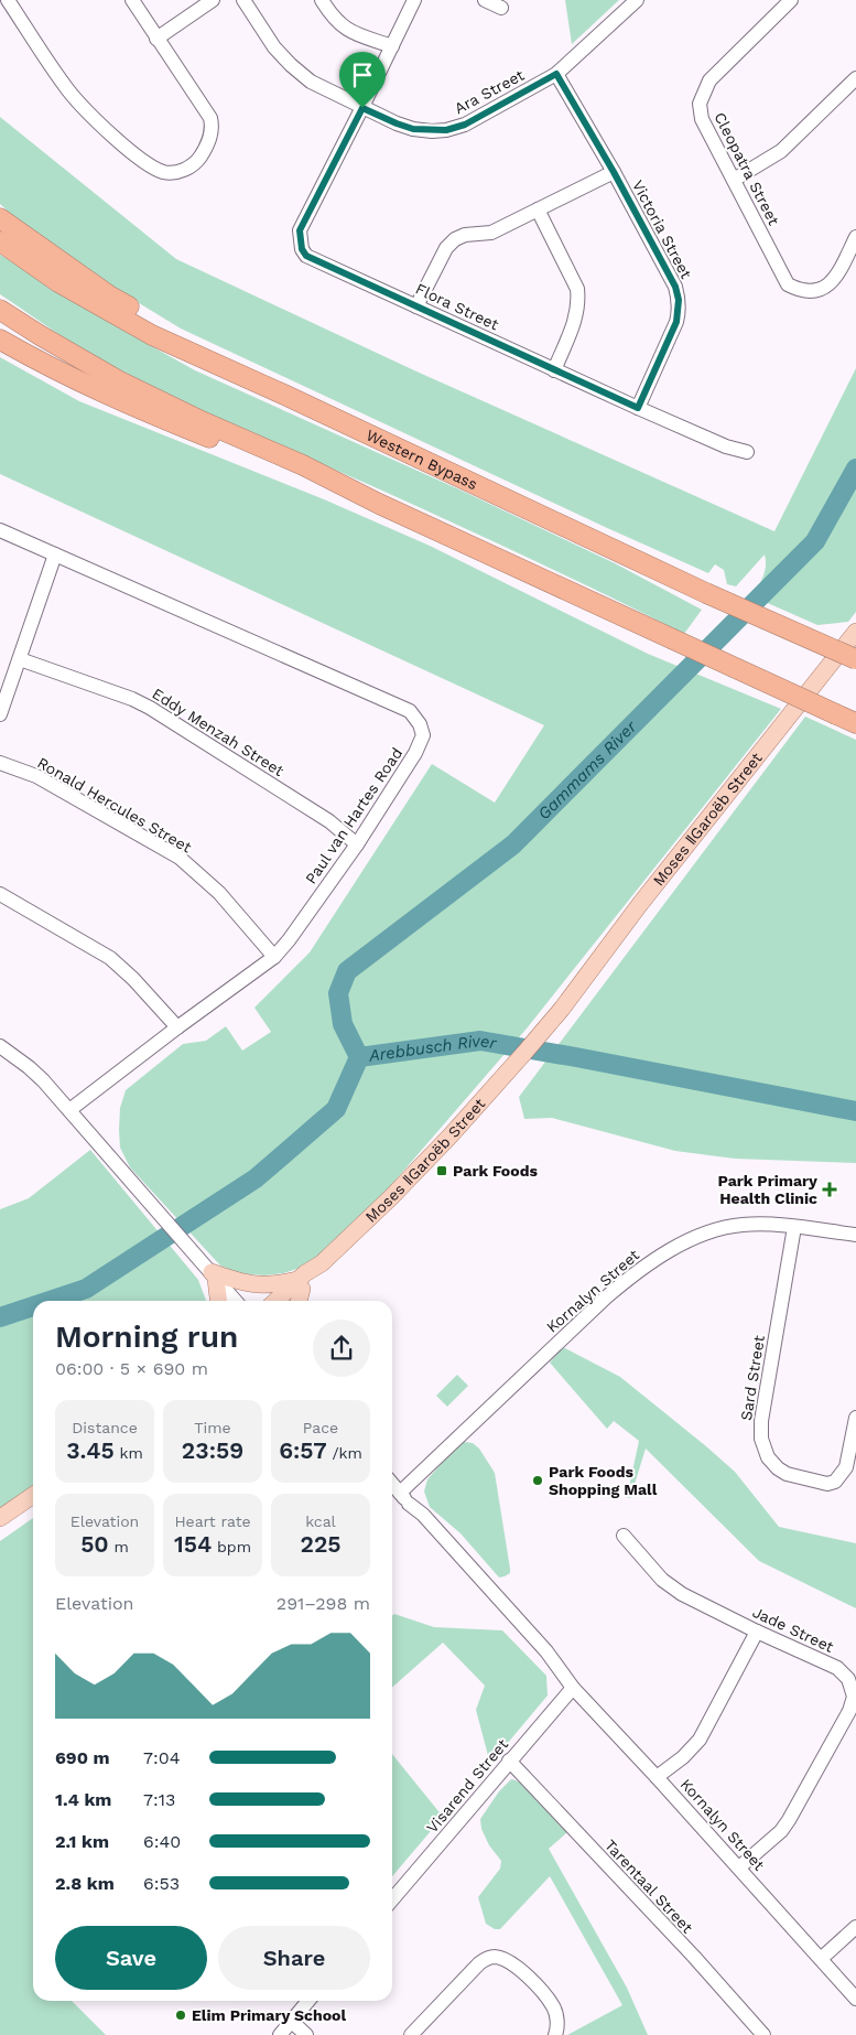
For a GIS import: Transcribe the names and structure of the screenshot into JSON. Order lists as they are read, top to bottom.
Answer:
{
  "streets": {
    "highway": ["Western Bypass"],
    "main road": ["Moses ǁGaroëb Street"],
    "street": [
      "Ara Street",
      "Cleopatra Street",
      "Victoria Street",
      "Flora Street",
      "Eddy Menzah Street",
      "Ronald Hercules Street",
      "Paul van Hartes Road",
      "Kornalyn Street",
      "Sard Street",
      "Jade Street",
      "Visarend Street",
      "Tarentaal Street"
    ]
  },
  "crossings": [
    ["Ara Street", "Victoria Street"],
    ["Ara Street", "Flora Street"],
    ["Victoria Street", "Flora Street"],
    ["Eddy Menzah Street", "Paul van Hartes Road"],
    ["Ronald Hercules Street", "Paul van Hartes Road"],
    ["Kornalyn Street", "Sard Street"],
    ["Kornalyn Street", "Jade Street"],
    ["Kornalyn Street", "Visarend Street"],
    ["Visarend Street", "Tarentaal Street"]
  ],
  "water": ["Gammams River", "Arebbusch River"],
  "places": {
    "transit": ["Park Foods"],
    "health": ["Park Primary Health Clinic"],
    "other": ["Park Foods Shopping Mall", "Elim Primary School"]
  },
  "page": {
    "heading": ["Morning run", "06:00 · 5 × 690 m"],
    "stats": [
      ["Distance", "3.45 km"],
      ["Time", "23:59"],
      ["Pace", "6:57 /km"],
      ["Elevation", "50 m"],
      ["Heart rate", "154 bpm"],
      ["kcal", "225"]
    ],
    "chart": ["Elevation", "291–298 m"],
    "list": [
      {
        "name": "690 m",
        "note": "7:04"
      },
      {
        "name": "1.4 km",
        "note": "7:13"
      },
      {
        "name": "2.1 km",
        "note": "6:40"
      },
      {
        "name": "2.8 km",
        "note": "6:53"
      }
    ],
    "buttons": ["Save", "Share"]
  }
}
